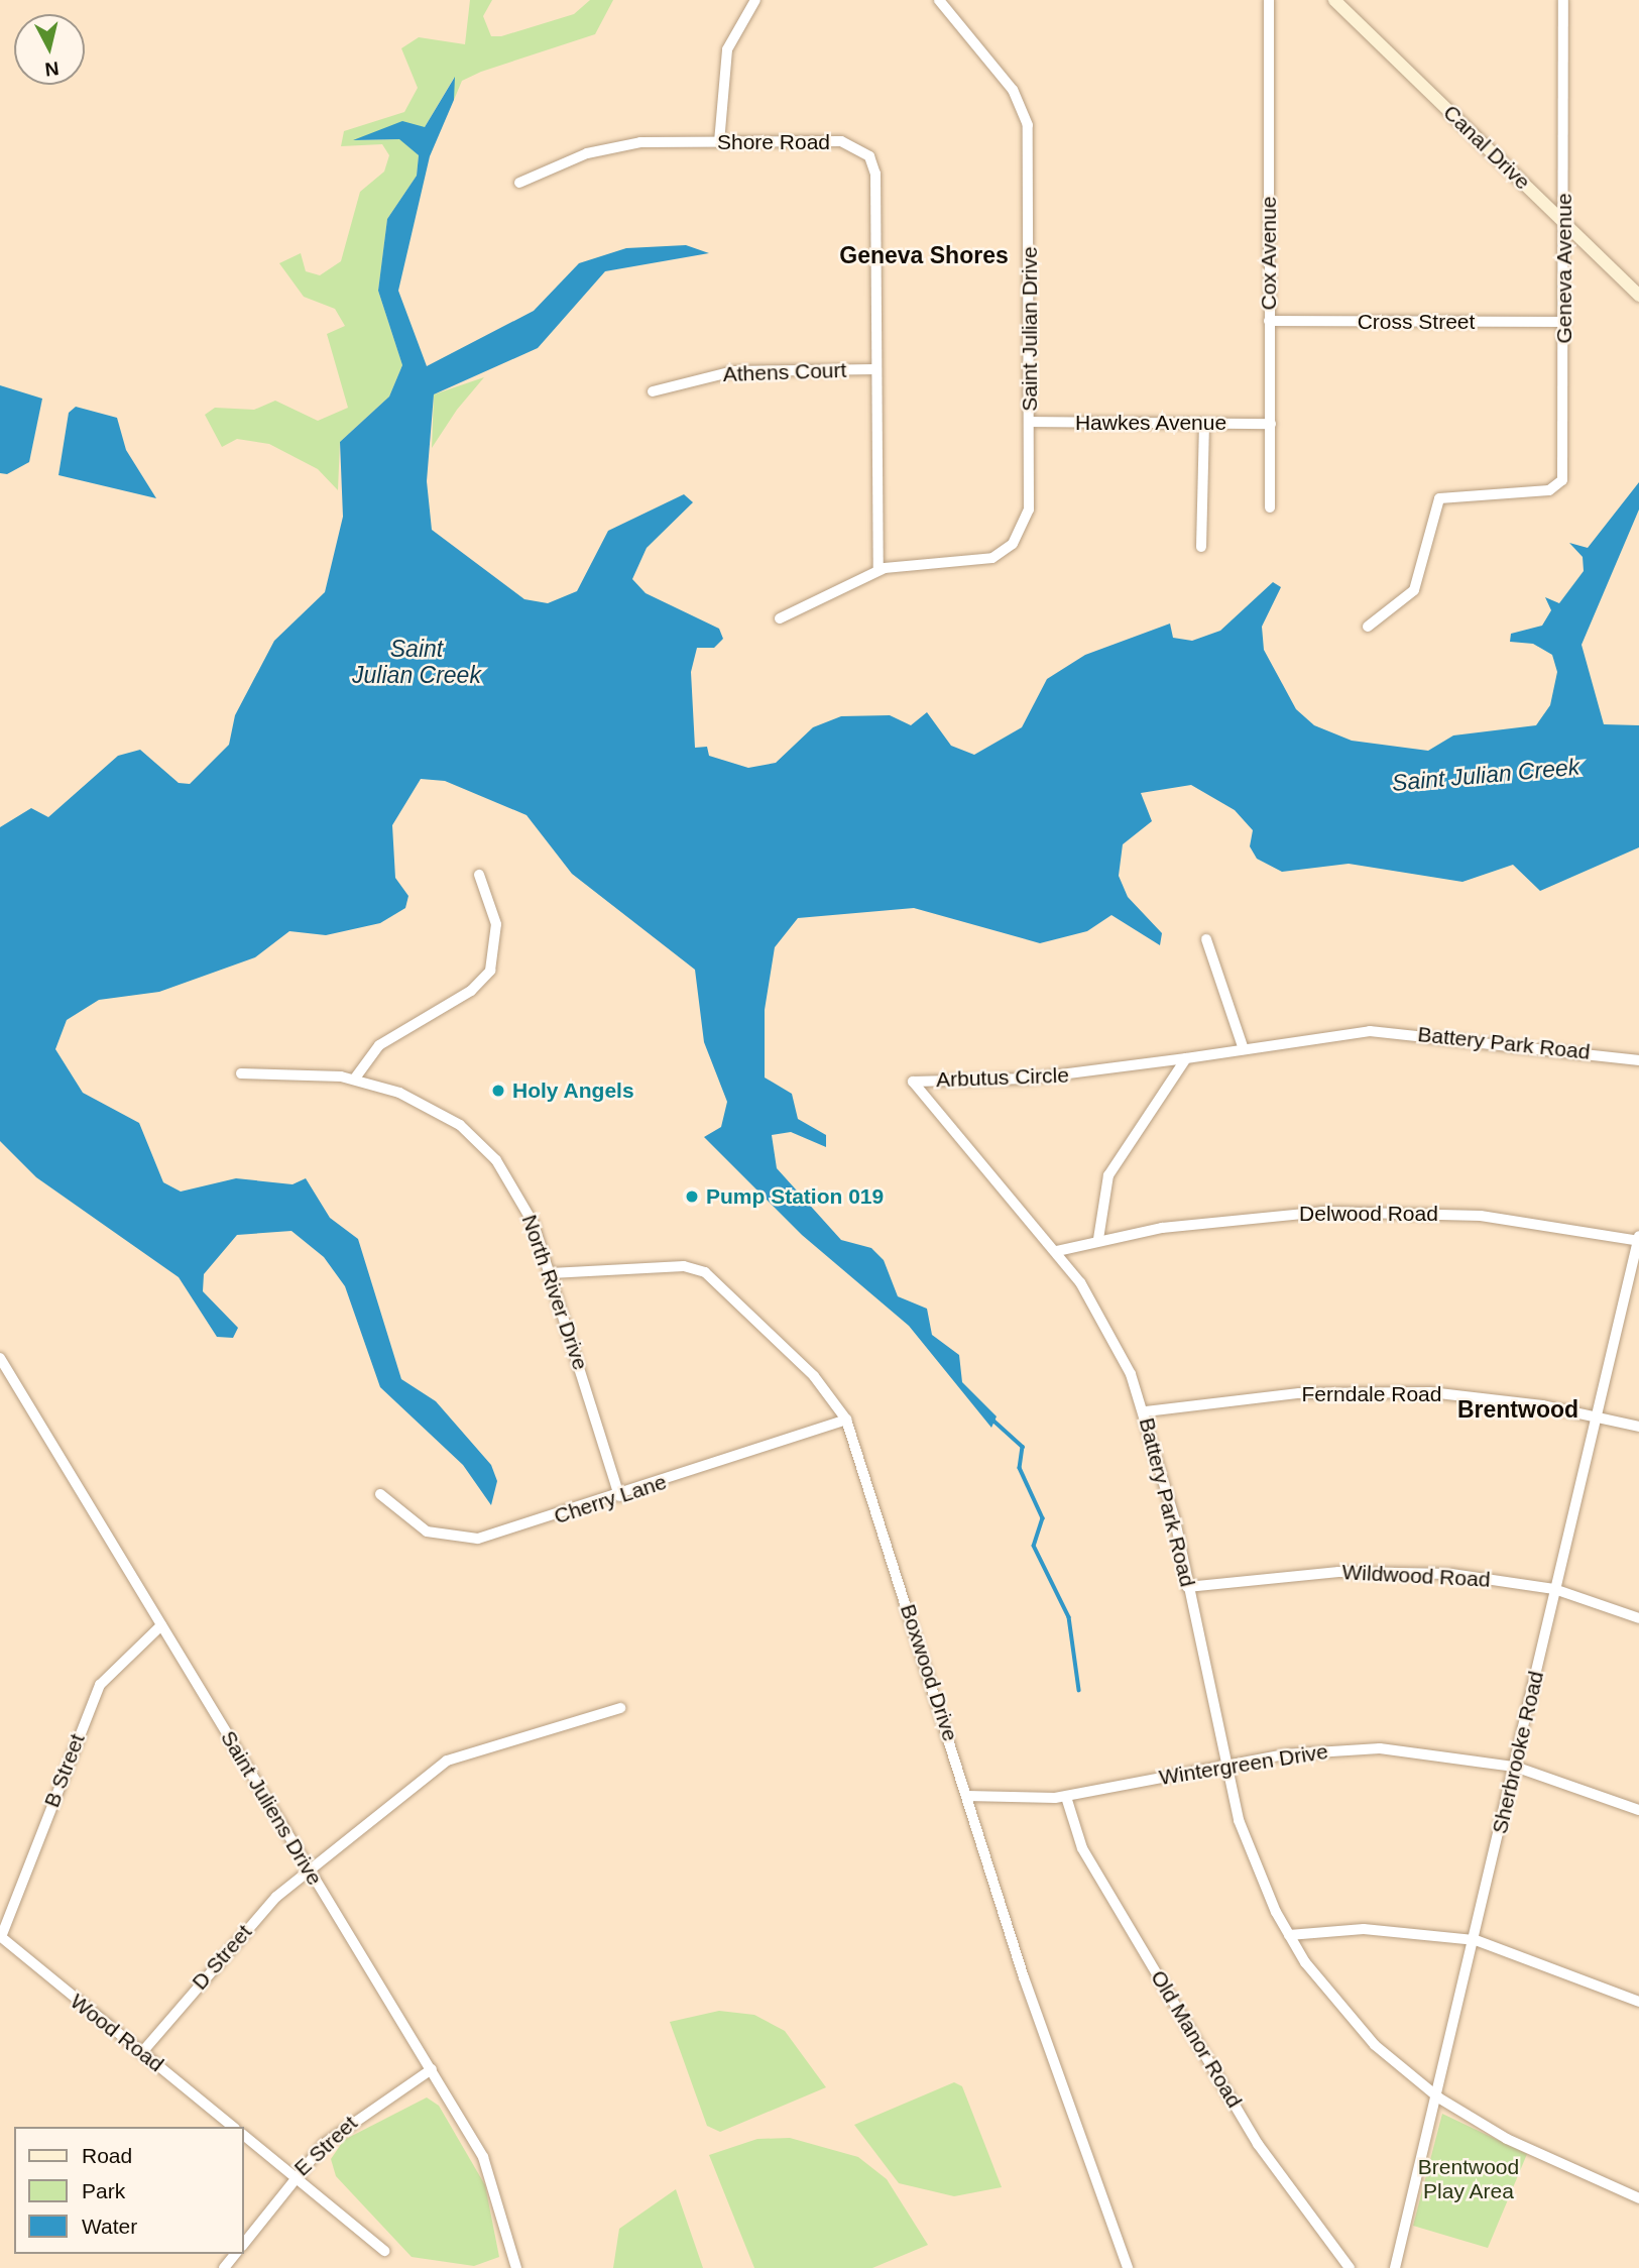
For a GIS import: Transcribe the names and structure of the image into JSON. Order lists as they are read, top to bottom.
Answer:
{
  "streets": {
    "main road": ["Canal Drive"],
    "street": [
      "Shore Road",
      "Cox Avenue",
      "Geneva Avenue",
      "Cross Street",
      "Saint Julian Drive",
      "Athens Court",
      "Hawkes Avenue",
      "Battery Park Road",
      "Arbutus Circle",
      "Delwood Road",
      "North River Drive",
      "Ferndale Road",
      "Cherry Lane",
      "Wildwood Road",
      "Boxwood Drive",
      "Sherbrooke Road",
      "Wintergreen Drive",
      "B Street",
      "Saint Juliens Drive",
      "D Street",
      "Wood Road",
      "Old Manor Road",
      "E Street"
    ]
  },
  "crossings": [
    ["Shore Road", "Saint Julian Drive"],
    ["Shore Road", "Athens Court"],
    ["Canal Drive", "Geneva Avenue"],
    ["Cox Avenue", "Cross Street"],
    ["Cox Avenue", "Hawkes Avenue"],
    ["Geneva Avenue", "Cross Street"],
    ["Saint Julian Drive", "Hawkes Avenue"],
    ["Battery Park Road", "Arbutus Circle"],
    ["Battery Park Road", "Ferndale Road"],
    ["Battery Park Road", "Wildwood Road"],
    ["Battery Park Road", "Sherbrooke Road"],
    ["Battery Park Road", "Wintergreen Drive"],
    ["Delwood Road", "Sherbrooke Road"],
    ["North River Drive", "Cherry Lane"],
    ["North River Drive", "Boxwood Drive"],
    ["Ferndale Road", "Sherbrooke Road"],
    ["Cherry Lane", "Boxwood Drive"],
    ["Wildwood Road", "Sherbrooke Road"],
    ["Boxwood Drive", "Wintergreen Drive"],
    ["Sherbrooke Road", "Wintergreen Drive"],
    ["Wintergreen Drive", "Old Manor Road"],
    ["B Street", "Saint Juliens Drive"],
    ["B Street", "Wood Road"],
    ["Saint Juliens Drive", "D Street"],
    ["Saint Juliens Drive", "E Street"],
    ["D Street", "Wood Road"]
  ],
  "districts": ["Geneva Shores", "Brentwood"],
  "water": ["Saint Julian Creek"],
  "parks": ["Brentwood Play Area"],
  "places": ["Holy Angels", "Pump Station 019"],
  "legend": ["Road", "Park", "Water"],
  "north": "bottom"
}
